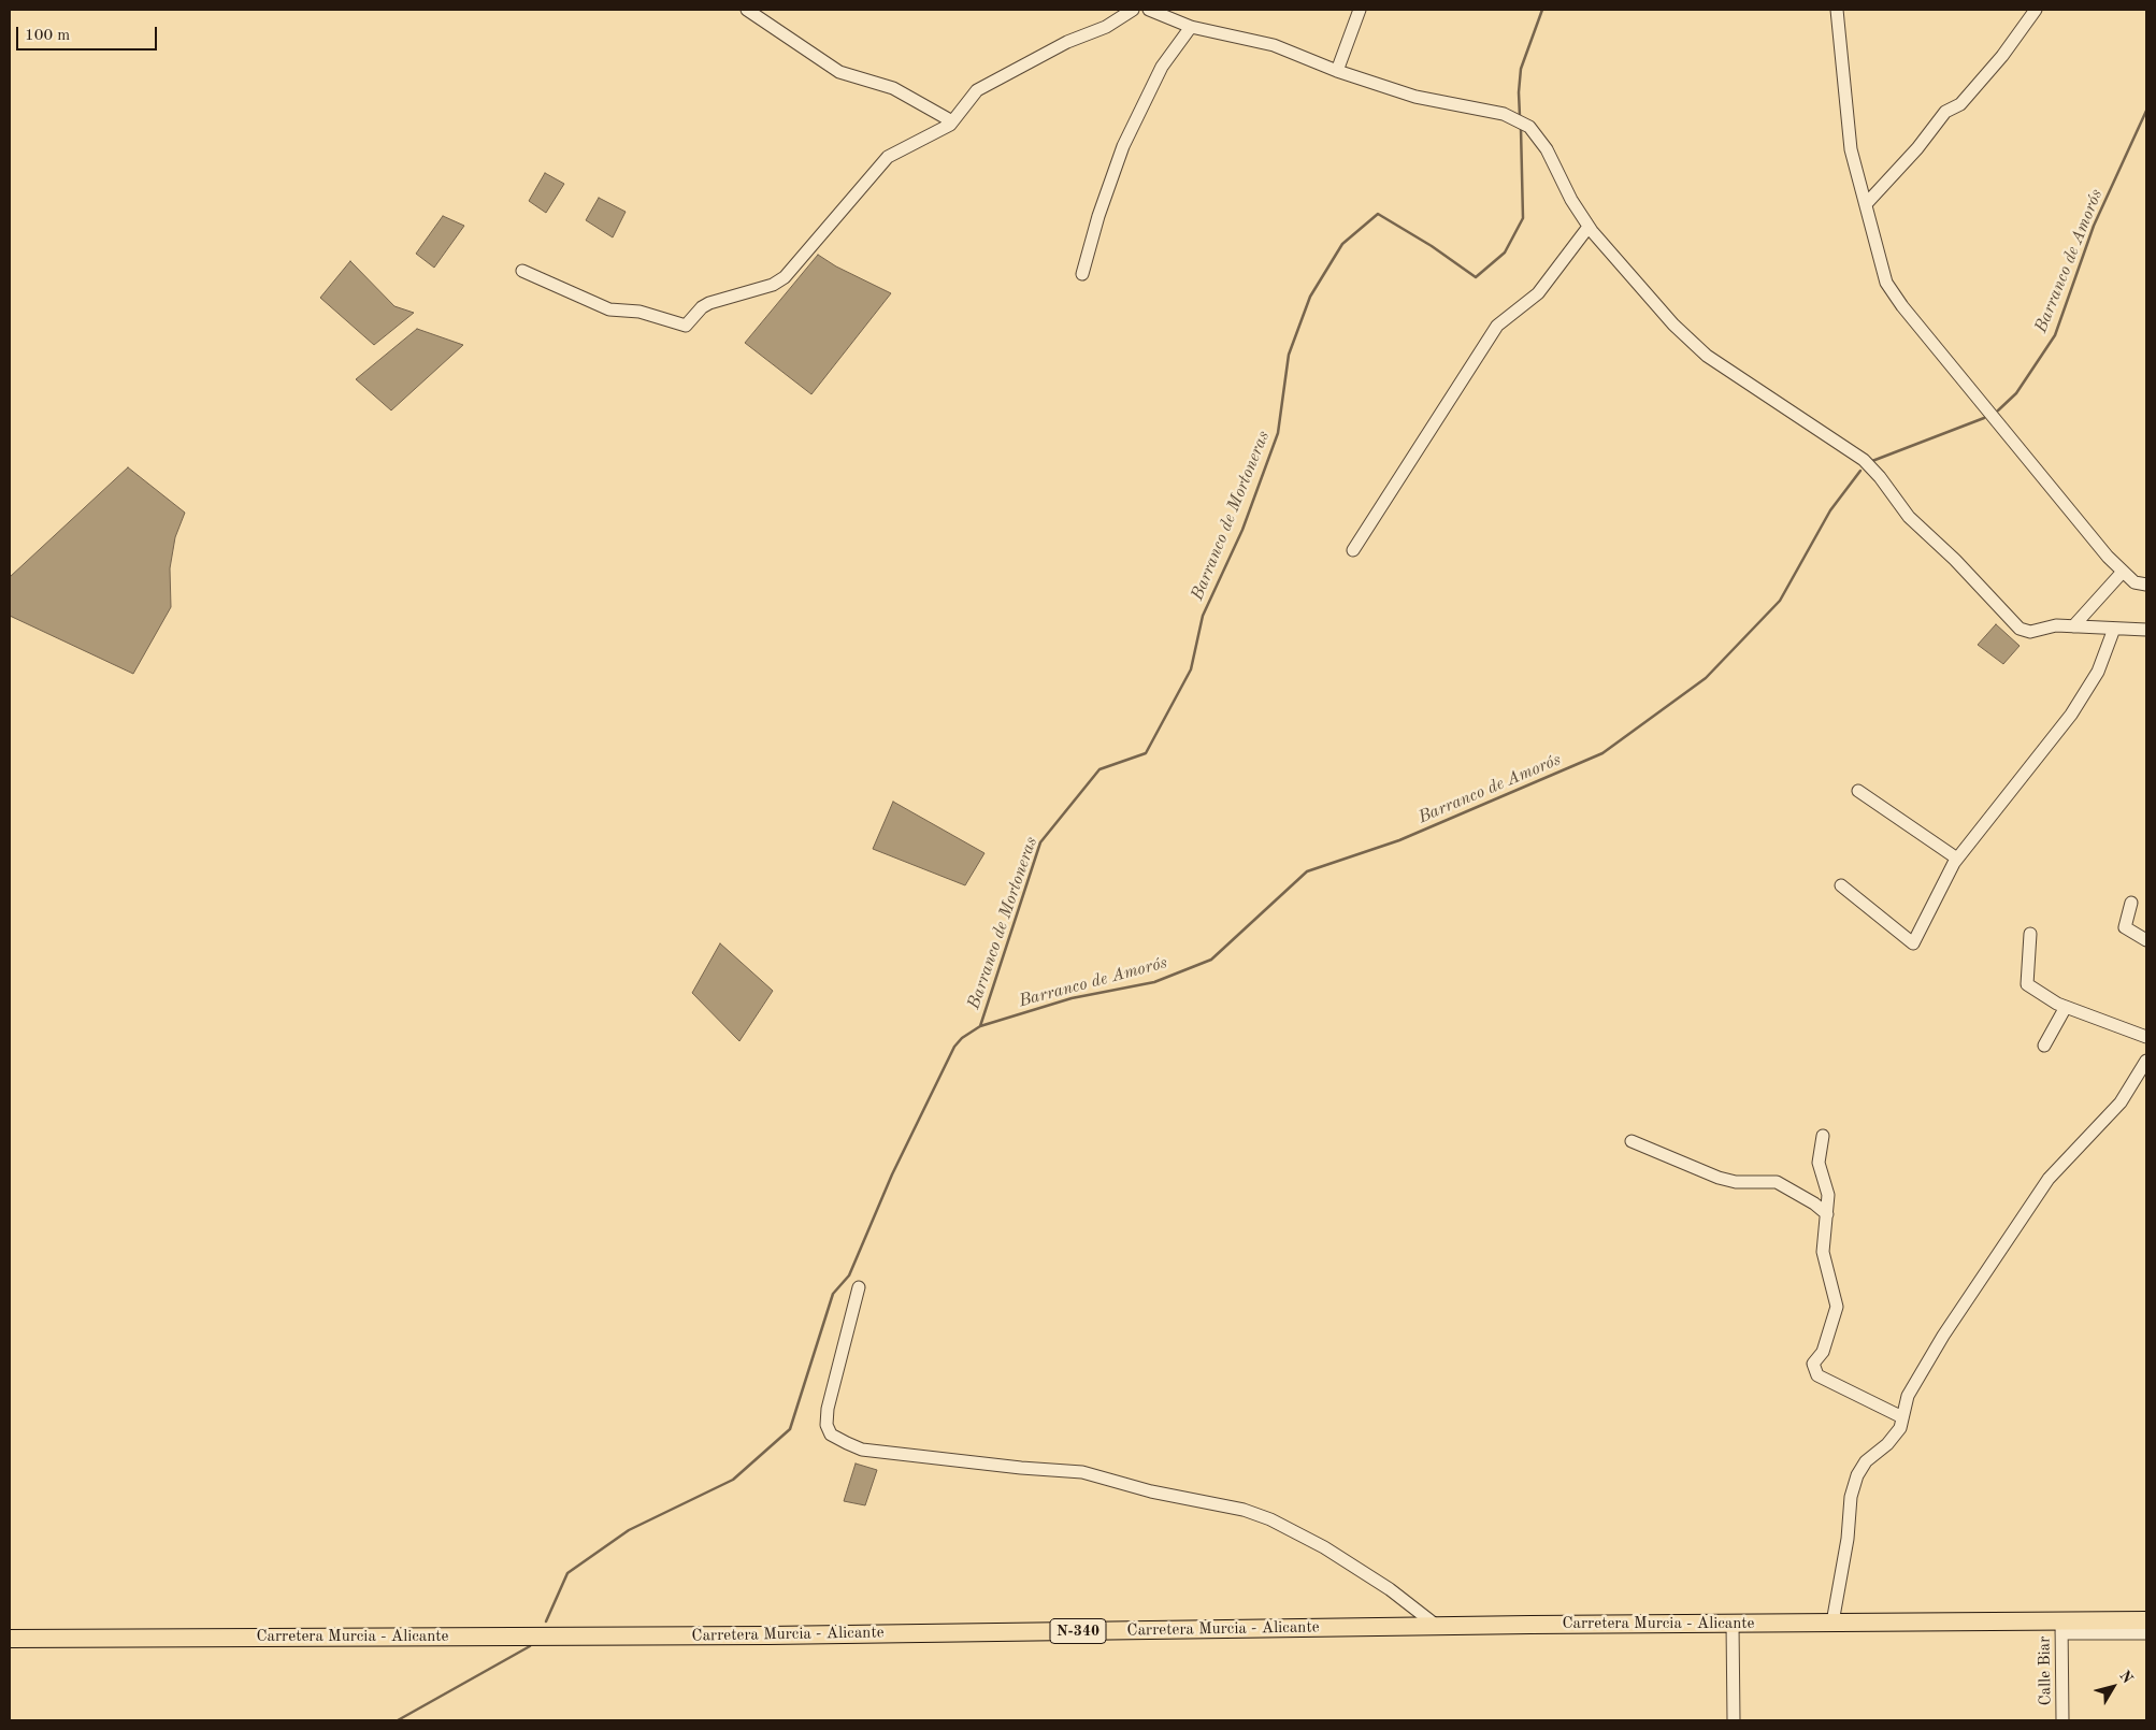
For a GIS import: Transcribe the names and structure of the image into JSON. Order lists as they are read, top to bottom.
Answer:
{
  "streets": {
    "highway": ["Carretera Murcia - Alicante", "N-340"],
    "street": ["Calle Biar"]
  },
  "crossings": [
    ["Carretera Murcia - Alicante", "Calle Biar"]
  ],
  "water": ["Barranco de Amorós", "Barranco de Mortoneras"],
  "scale_bar": "100 m",
  "north": "top right"
}
